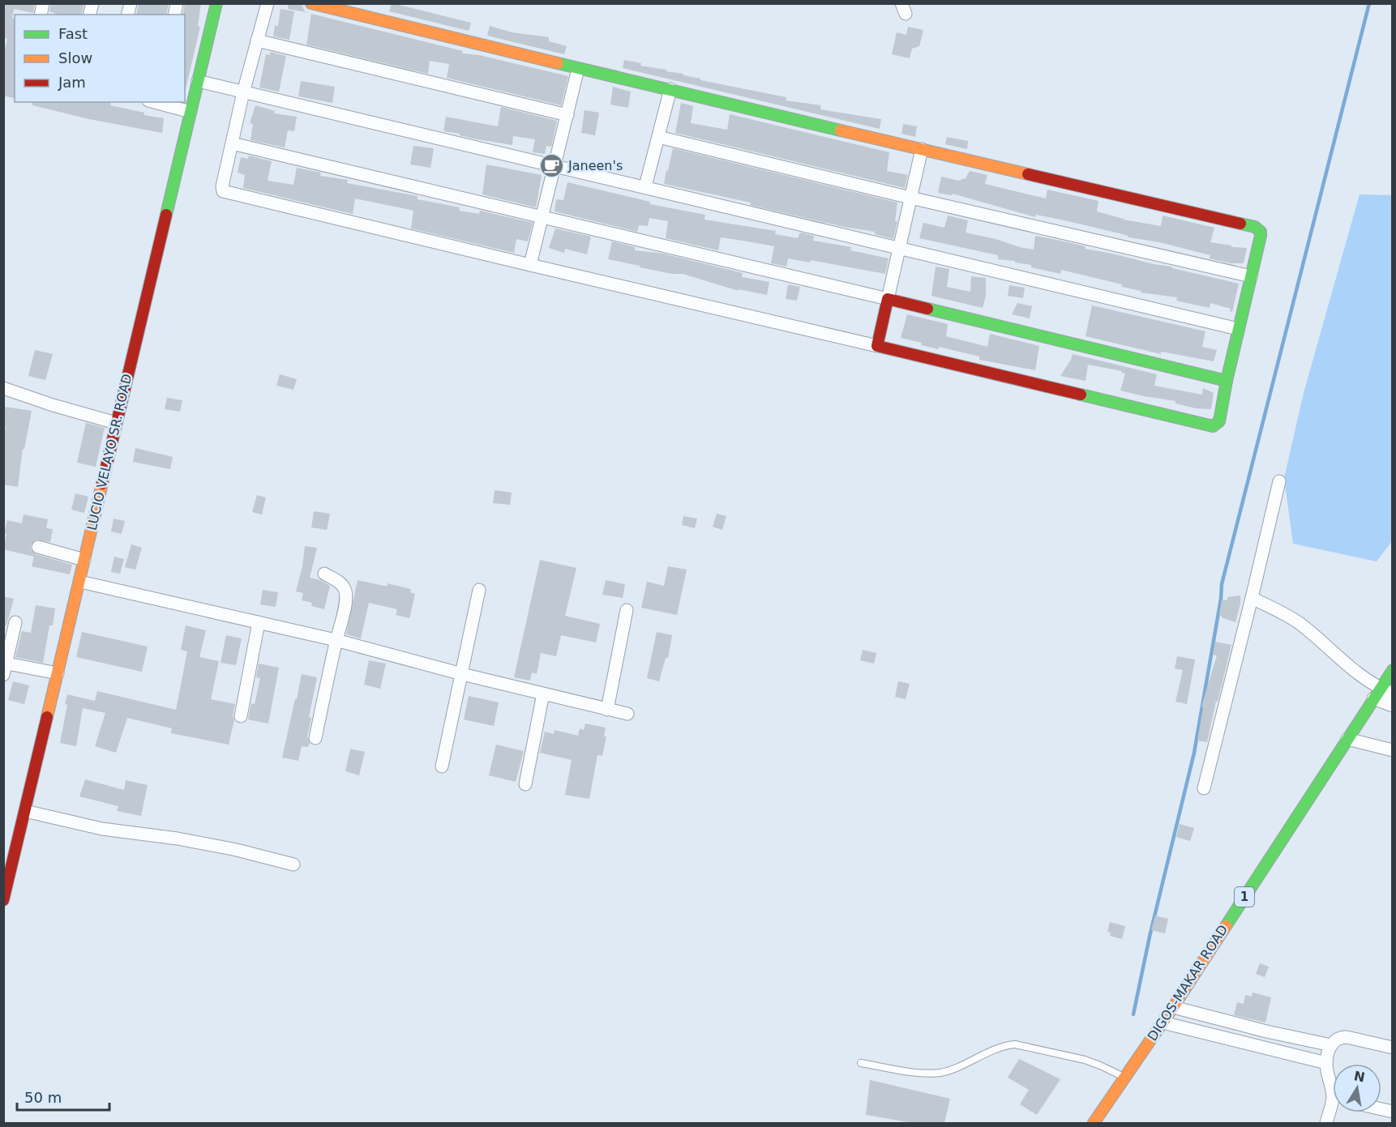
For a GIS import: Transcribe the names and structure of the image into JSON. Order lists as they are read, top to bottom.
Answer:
{
  "streets": {
    "street": ["LUCIO VELAYO SR. ROAD", "1", "DIGOS-MAKAR ROAD"]
  },
  "places": {
    "cafe": ["Janeen's"]
  },
  "legend": ["Fast", "Slow", "Jam"],
  "scale_bar": "50 m",
  "north": "top"
}
